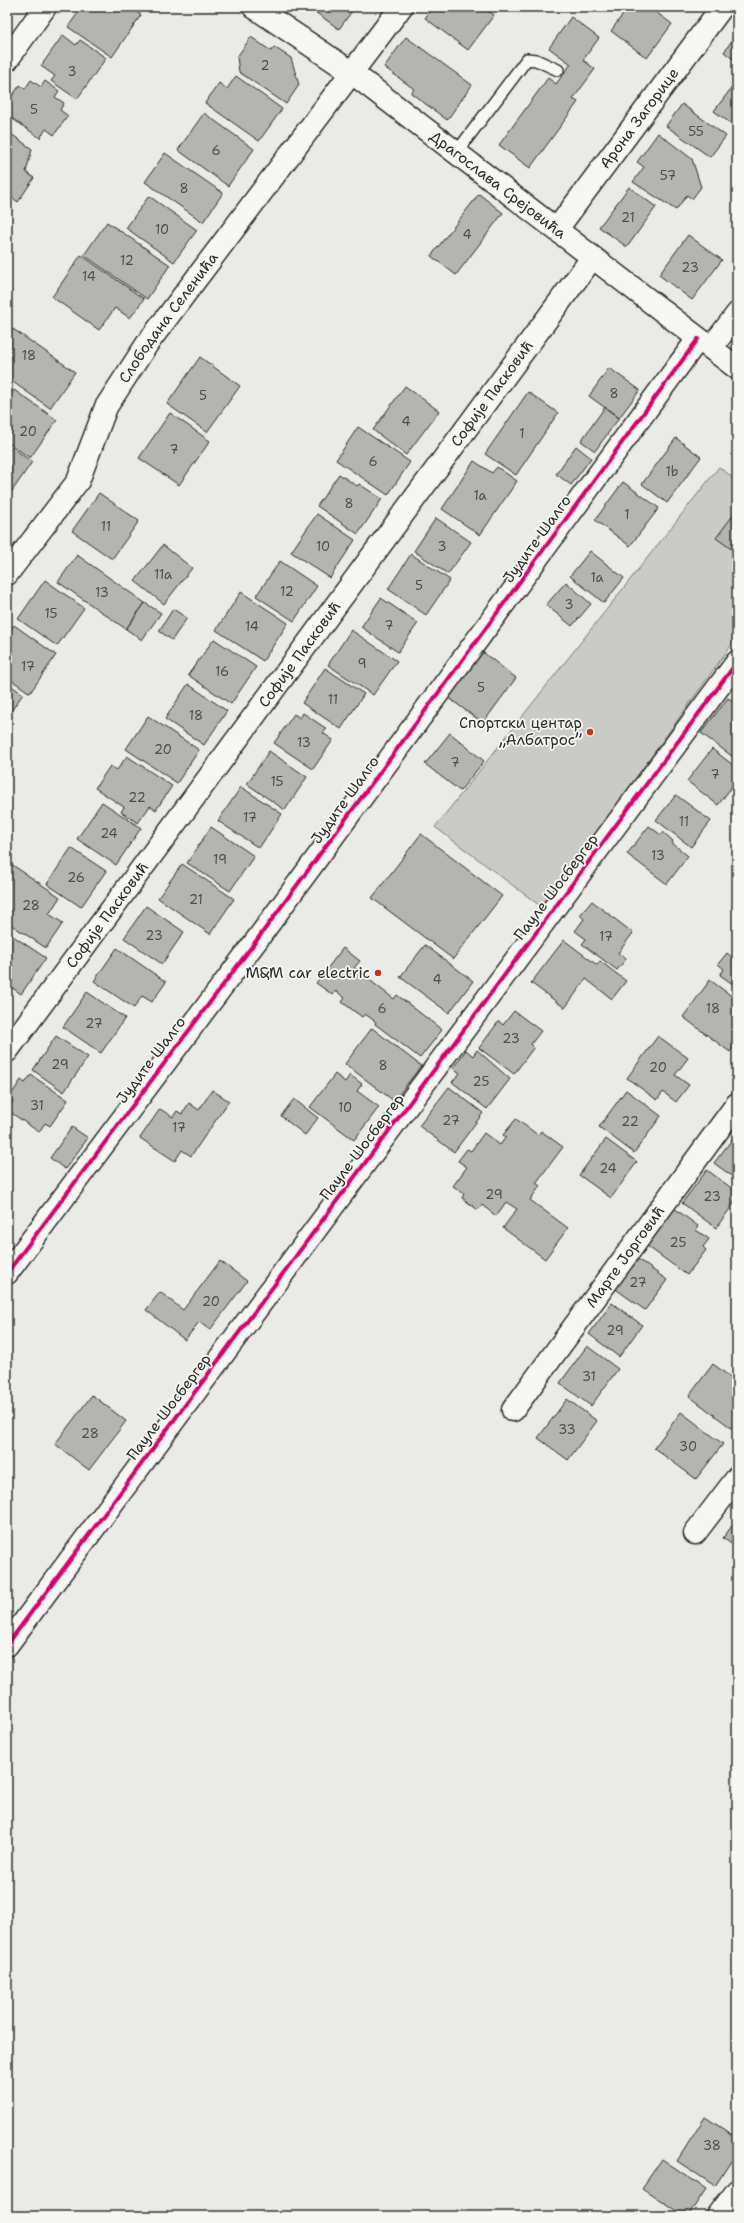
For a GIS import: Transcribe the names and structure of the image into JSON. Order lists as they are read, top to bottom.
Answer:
{
  "streets": {
    "street": [
      "Арона Загорице",
      "Драгослава Срејовића",
      "Слободана Селенића",
      "Софије Пасковић",
      "Јудите Шалго",
      "Пауле Шосбергер",
      "Марте Јорговић"
    ]
  },
  "crossings": [
    ["Арона Загорице", "Драгослава Срејовића"],
    ["Драгослава Срејовића", "Слободана Селенића"],
    ["Драгослава Срејовића", "Софије Пасковић"],
    ["Драгослава Срејовића", "Јудите Шалго"]
  ],
  "places": ["Спортски центар „Албатрос”", "M&M car electric"],
  "house_numbers": [
    "2",
    "3",
    "5",
    "55",
    "6",
    "57",
    "8",
    "21",
    "10",
    "4",
    "12",
    "23",
    "14",
    "18",
    "8",
    "5",
    "4",
    "20",
    "1",
    "7",
    "6",
    "1b",
    "1a",
    "8",
    "1",
    "11",
    "10",
    "3",
    "11a",
    "1a",
    "5",
    "12",
    "13",
    "3",
    "15",
    "7",
    "14",
    "9",
    "17",
    "16",
    "5",
    "11",
    "18",
    "13",
    "20",
    "7",
    "7",
    "15",
    "22",
    "17",
    "11",
    "24",
    "13",
    "19",
    "26",
    "21",
    "28",
    "23",
    "17",
    "4",
    "6",
    "18",
    "27",
    "23",
    "29",
    "8",
    "20",
    "25",
    "31",
    "10",
    "27",
    "22",
    "17",
    "24",
    "29",
    "23",
    "25",
    "27",
    "20",
    "29",
    "31",
    "33",
    "28",
    "30",
    "38"
  ]
}
